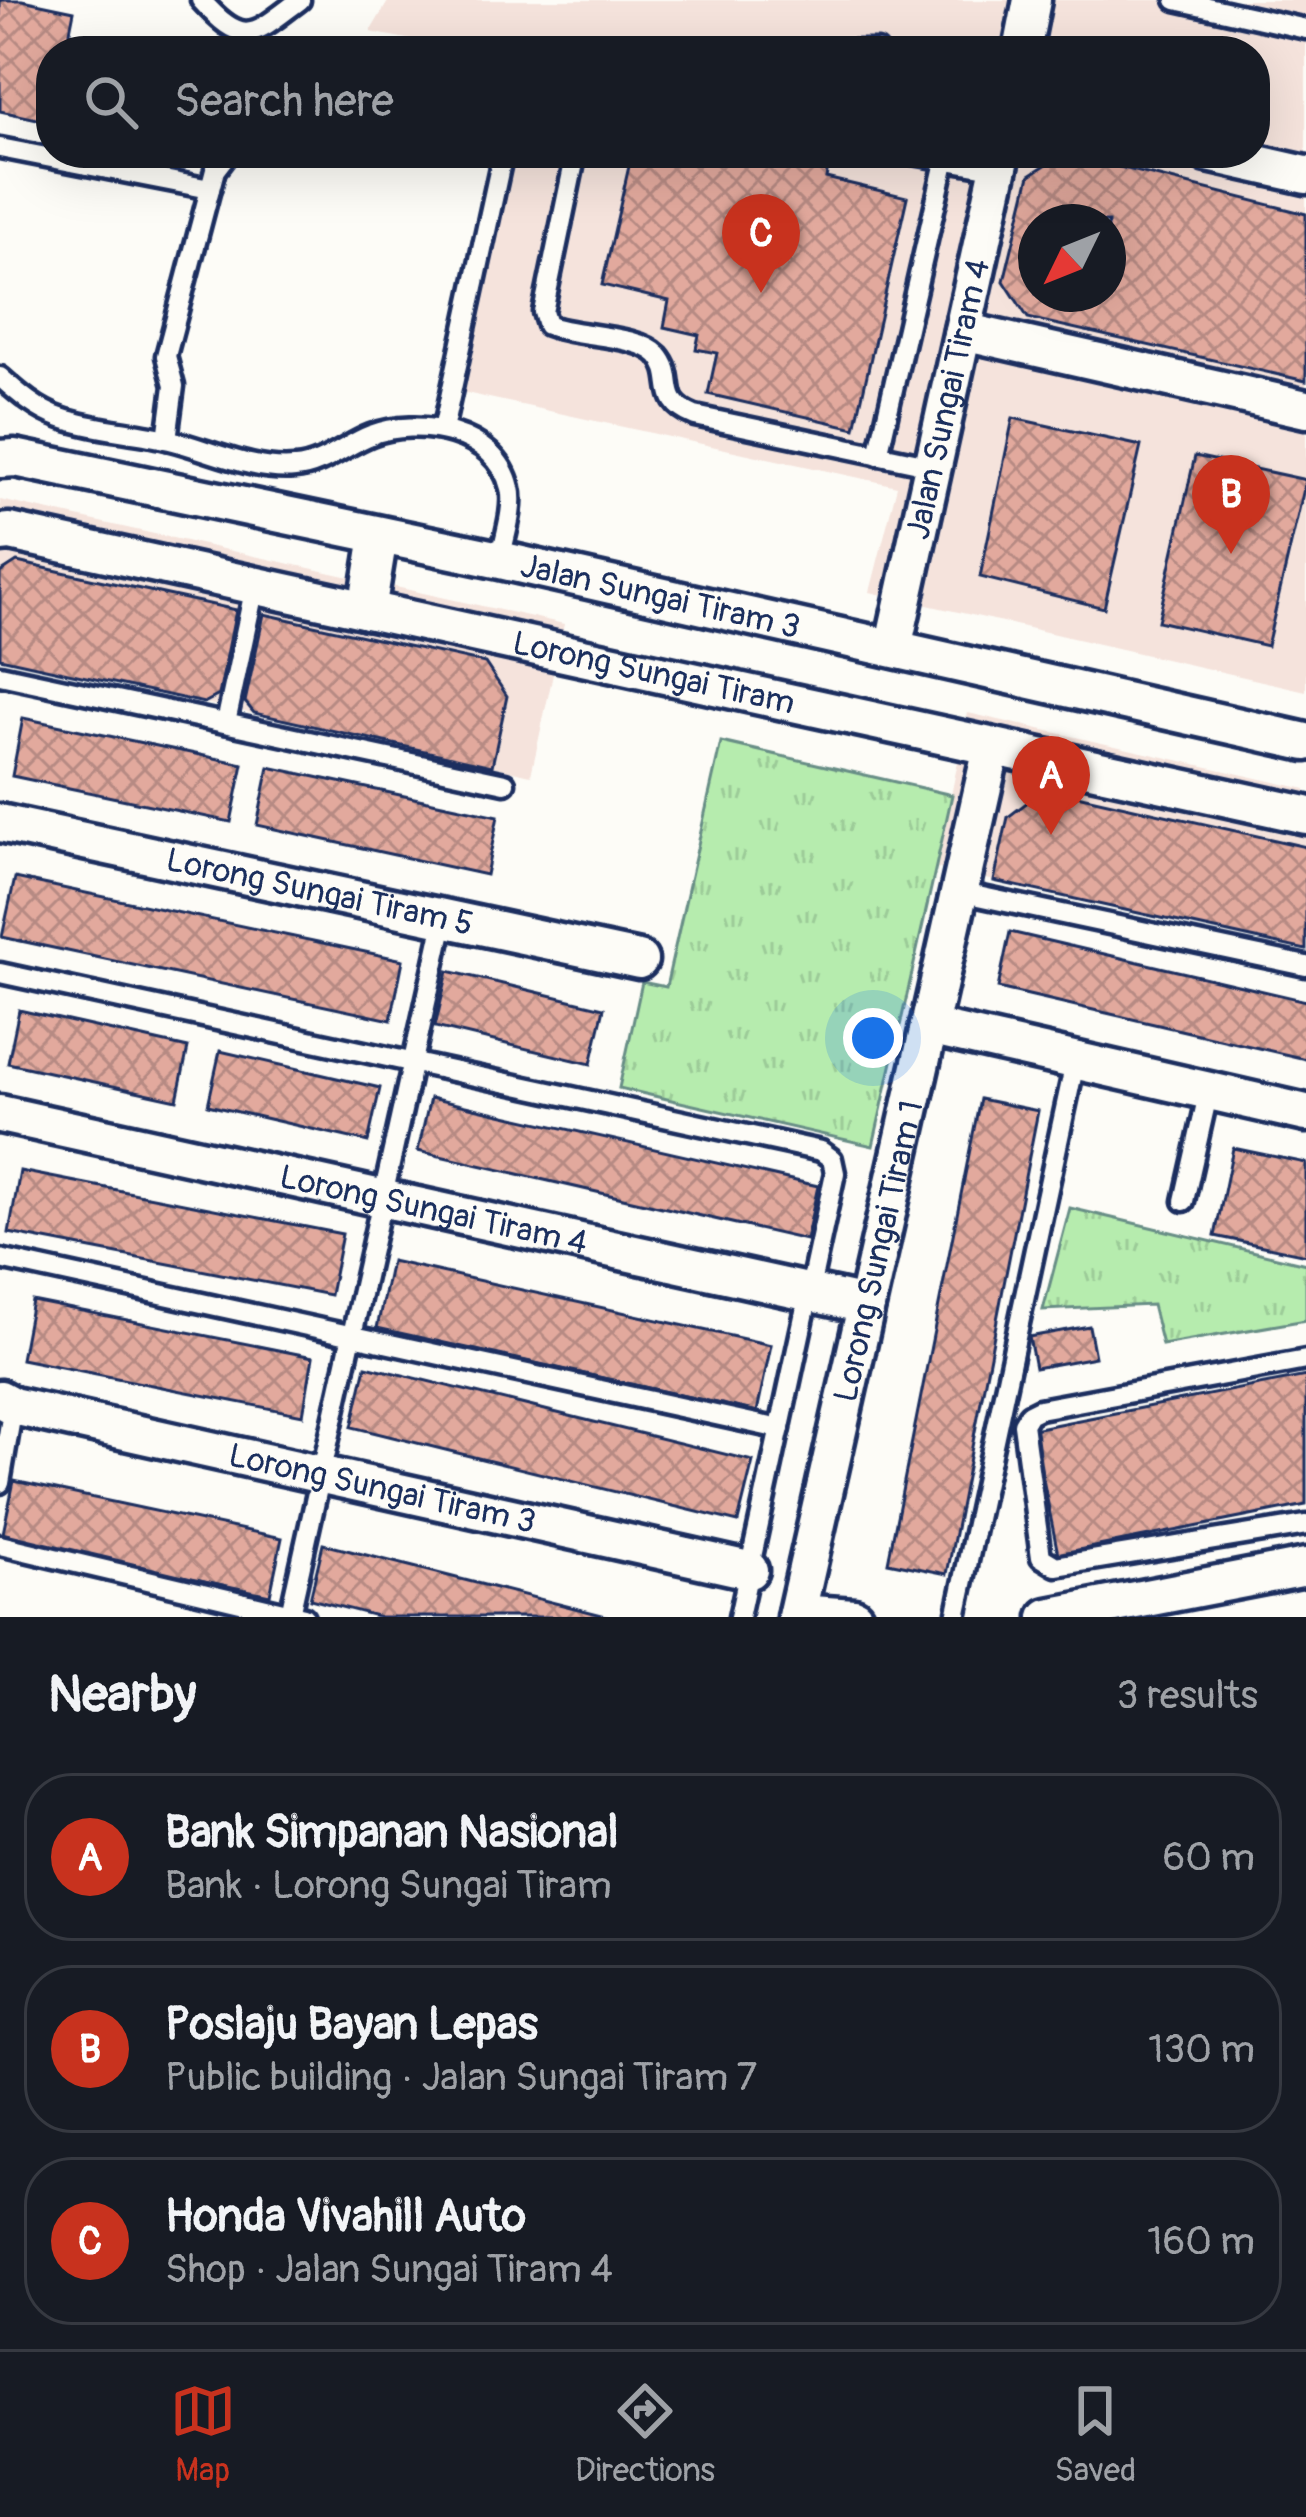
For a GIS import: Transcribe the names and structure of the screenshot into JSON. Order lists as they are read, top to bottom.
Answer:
{
  "streets": {
    "street": [
      "Jalan Sungai Tiram 4",
      "Jalan Sungai Tiram 3",
      "Lorong Sungai Tiram",
      "Lorong Sungai Tiram 5",
      "Lorong Sungai Tiram 4",
      "Lorong Sungai Tiram 1",
      "Lorong Sungai Tiram 3"
    ]
  },
  "crossings": [
    ["Jalan Sungai Tiram 4", "Jalan Sungai Tiram 3"],
    ["Lorong Sungai Tiram", "Lorong Sungai Tiram 1"],
    ["Lorong Sungai Tiram 4", "Lorong Sungai Tiram 1"]
  ],
  "north": "bottom left",
  "page": {
    "search": "Search here",
    "pins": ["C", "B", "A"],
    "heading": ["Nearby", "3 results"],
    "list": [
      {
        "mark": "A",
        "name": "Bank Simpanan Nasional",
        "note": "Bank · Lorong Sungai Tiram",
        "value": "60 m"
      },
      {
        "mark": "B",
        "name": "Poslaju Bayan Lepas",
        "note": "Public building · Jalan Sungai Tiram 7",
        "value": "130 m"
      },
      {
        "mark": "C",
        "name": "Honda Vivahill Auto",
        "note": "Shop · Jalan Sungai Tiram 4",
        "value": "160 m"
      }
    ],
    "nav": ["Map", "Directions", "Saved"]
  }
}
